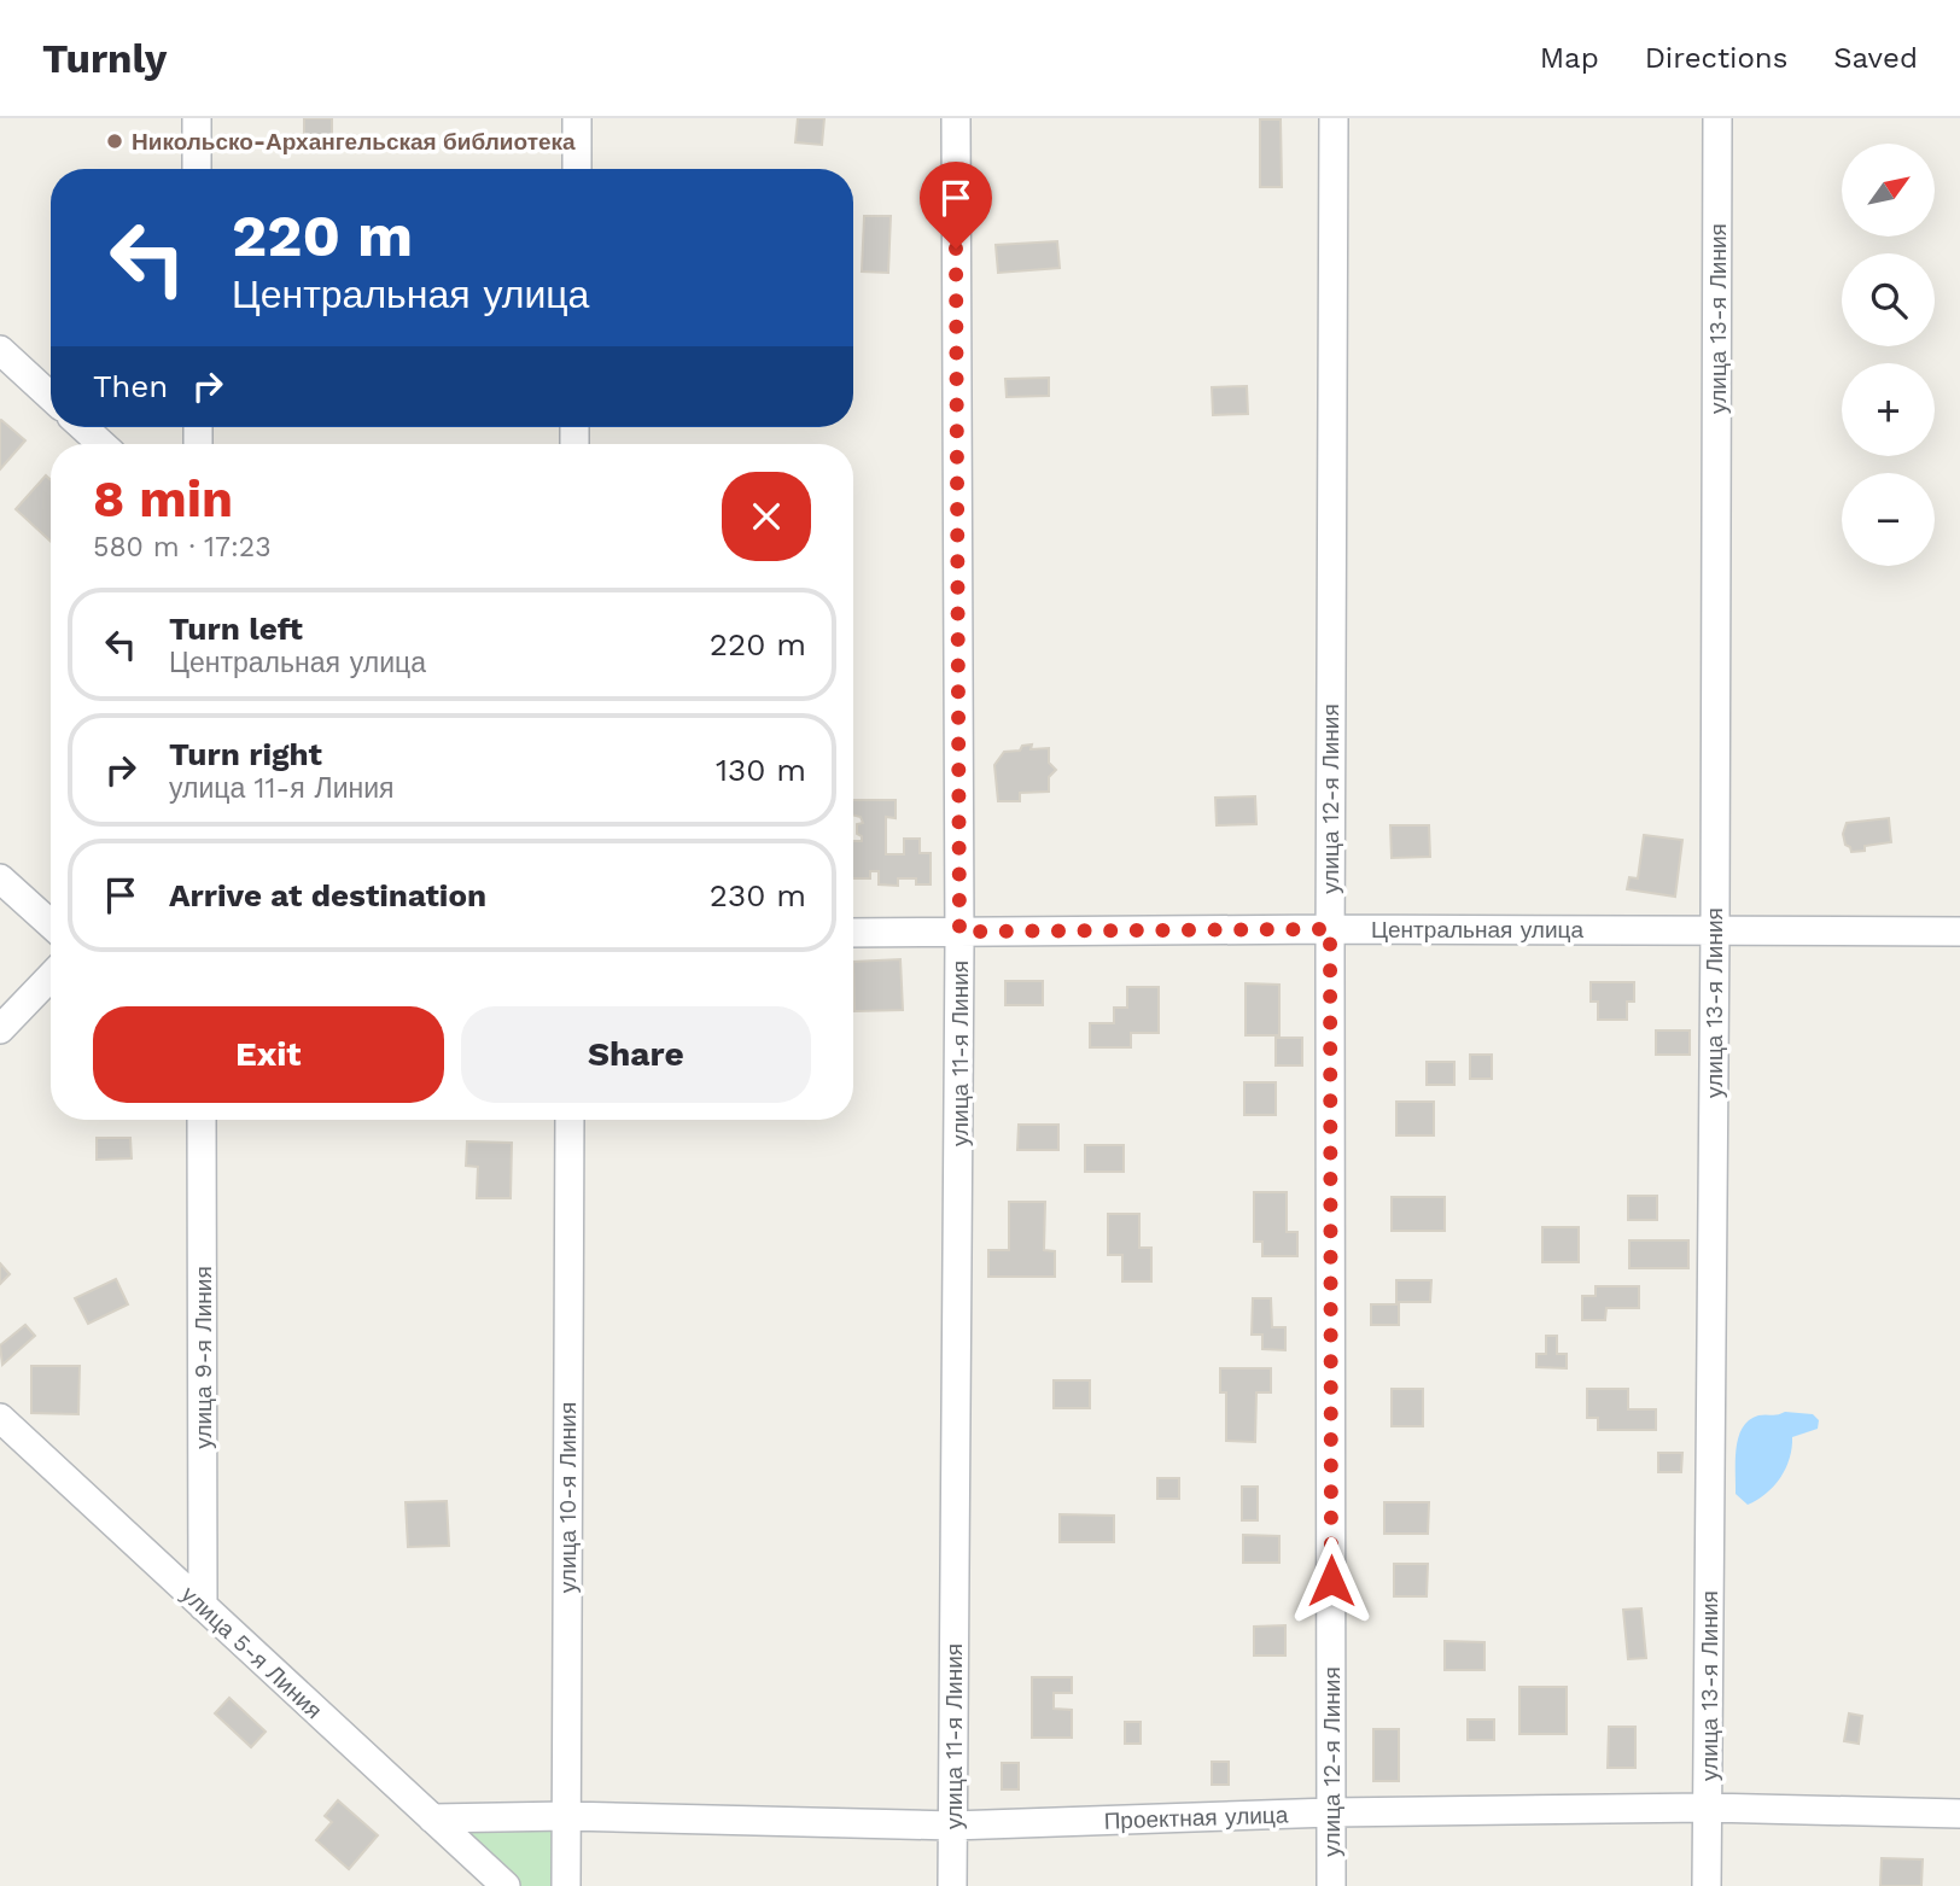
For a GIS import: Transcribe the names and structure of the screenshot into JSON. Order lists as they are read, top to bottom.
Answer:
{
  "streets": {
    "street": [
      "улица 13-я Линия",
      "улица 12-я Линия",
      "Центральная улица",
      "улица 11-я Линия",
      "улица 9-я Линия",
      "улица 10-я Линия",
      "улица 5-я Линия",
      "Проектная улица"
    ]
  },
  "crossings": [
    ["улица 13-я Линия", "Центральная улица"],
    ["улица 13-я Линия", "Проектная улица"],
    ["улица 12-я Линия", "Центральная улица"],
    ["улица 12-я Линия", "Проектная улица"],
    ["Центральная улица", "улица 11-я Линия"],
    ["улица 11-я Линия", "Проектная улица"],
    ["улица 9-я Линия", "улица 5-я Линия"],
    ["улица 10-я Линия", "Проектная улица"],
    ["улица 5-я Линия", "Проектная улица"]
  ],
  "places": ["Никольско-Архангельская библиотека"],
  "north": "top right",
  "page": {
    "header": "Turnly",
    "nav": ["Map", "Directions", "Saved"],
    "map_buttons": ["+", "−"],
    "turn": ["220 m", "Центральная улица"],
    "then": "Then",
    "heading": ["8 min", "580 m · 17:23"],
    "list": [
      {
        "name": "Turn left",
        "note": "Центральная улица",
        "value": "220 m"
      },
      {
        "name": "Turn right",
        "note": "улица 11-я Линия",
        "value": "130 m"
      },
      {
        "name": "Arrive at destination",
        "value": "230 m"
      }
    ],
    "buttons": ["Exit", "Share"]
  }
}
